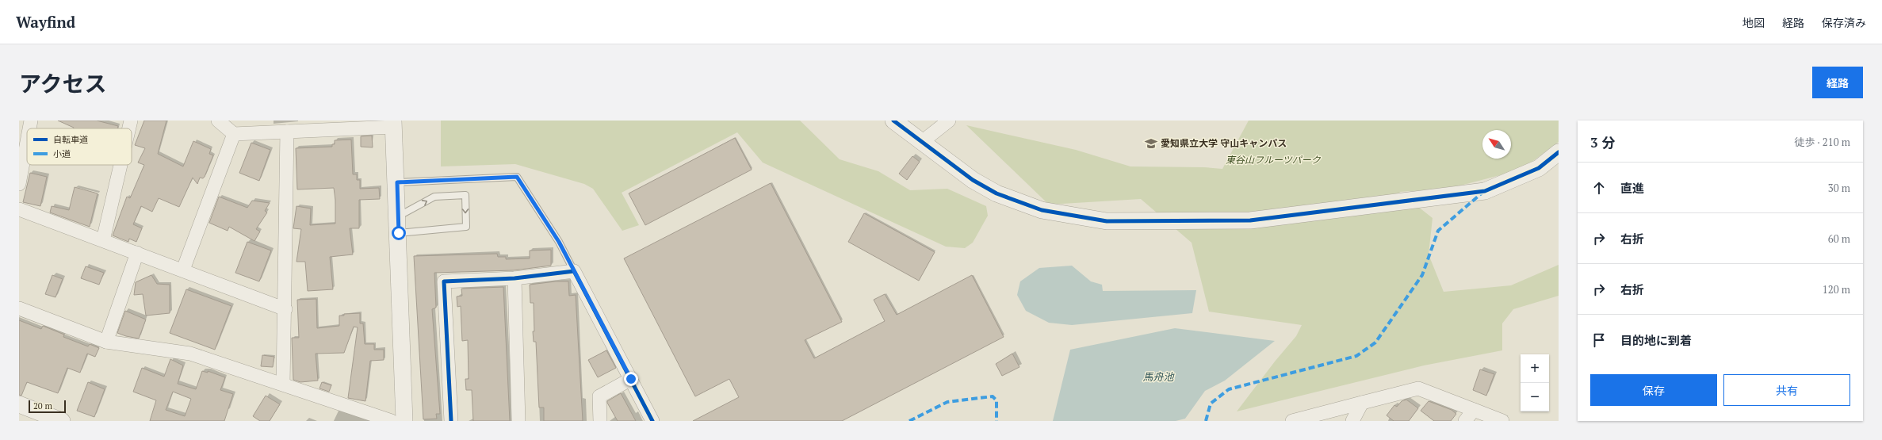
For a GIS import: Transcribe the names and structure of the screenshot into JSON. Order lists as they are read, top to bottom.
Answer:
{
  "water": ["馬舟池"],
  "parks": ["東谷山フルーツパーク"],
  "places": {
    "school or university": ["愛知県立大学 守山キャンパス"]
  },
  "legend": ["自転車道", "小道"],
  "scale_bar": "20 m",
  "north": "top left",
  "page": {
    "header": "Wayfind",
    "nav": ["地図", "経路", "保存済み"],
    "title": "アクセス",
    "buttons": [
      "経路",
      ["保存", "共有"]
    ],
    "heading": ["3 分", "徒歩 · 210 m"],
    "list": [
      ["直進", "30 m"],
      ["右折", "60 m"],
      ["右折", "120 m"],
      "目的地に到着"
    ],
    "map_buttons": ["+", "−"],
    "scale": "20 m"
  }
}
